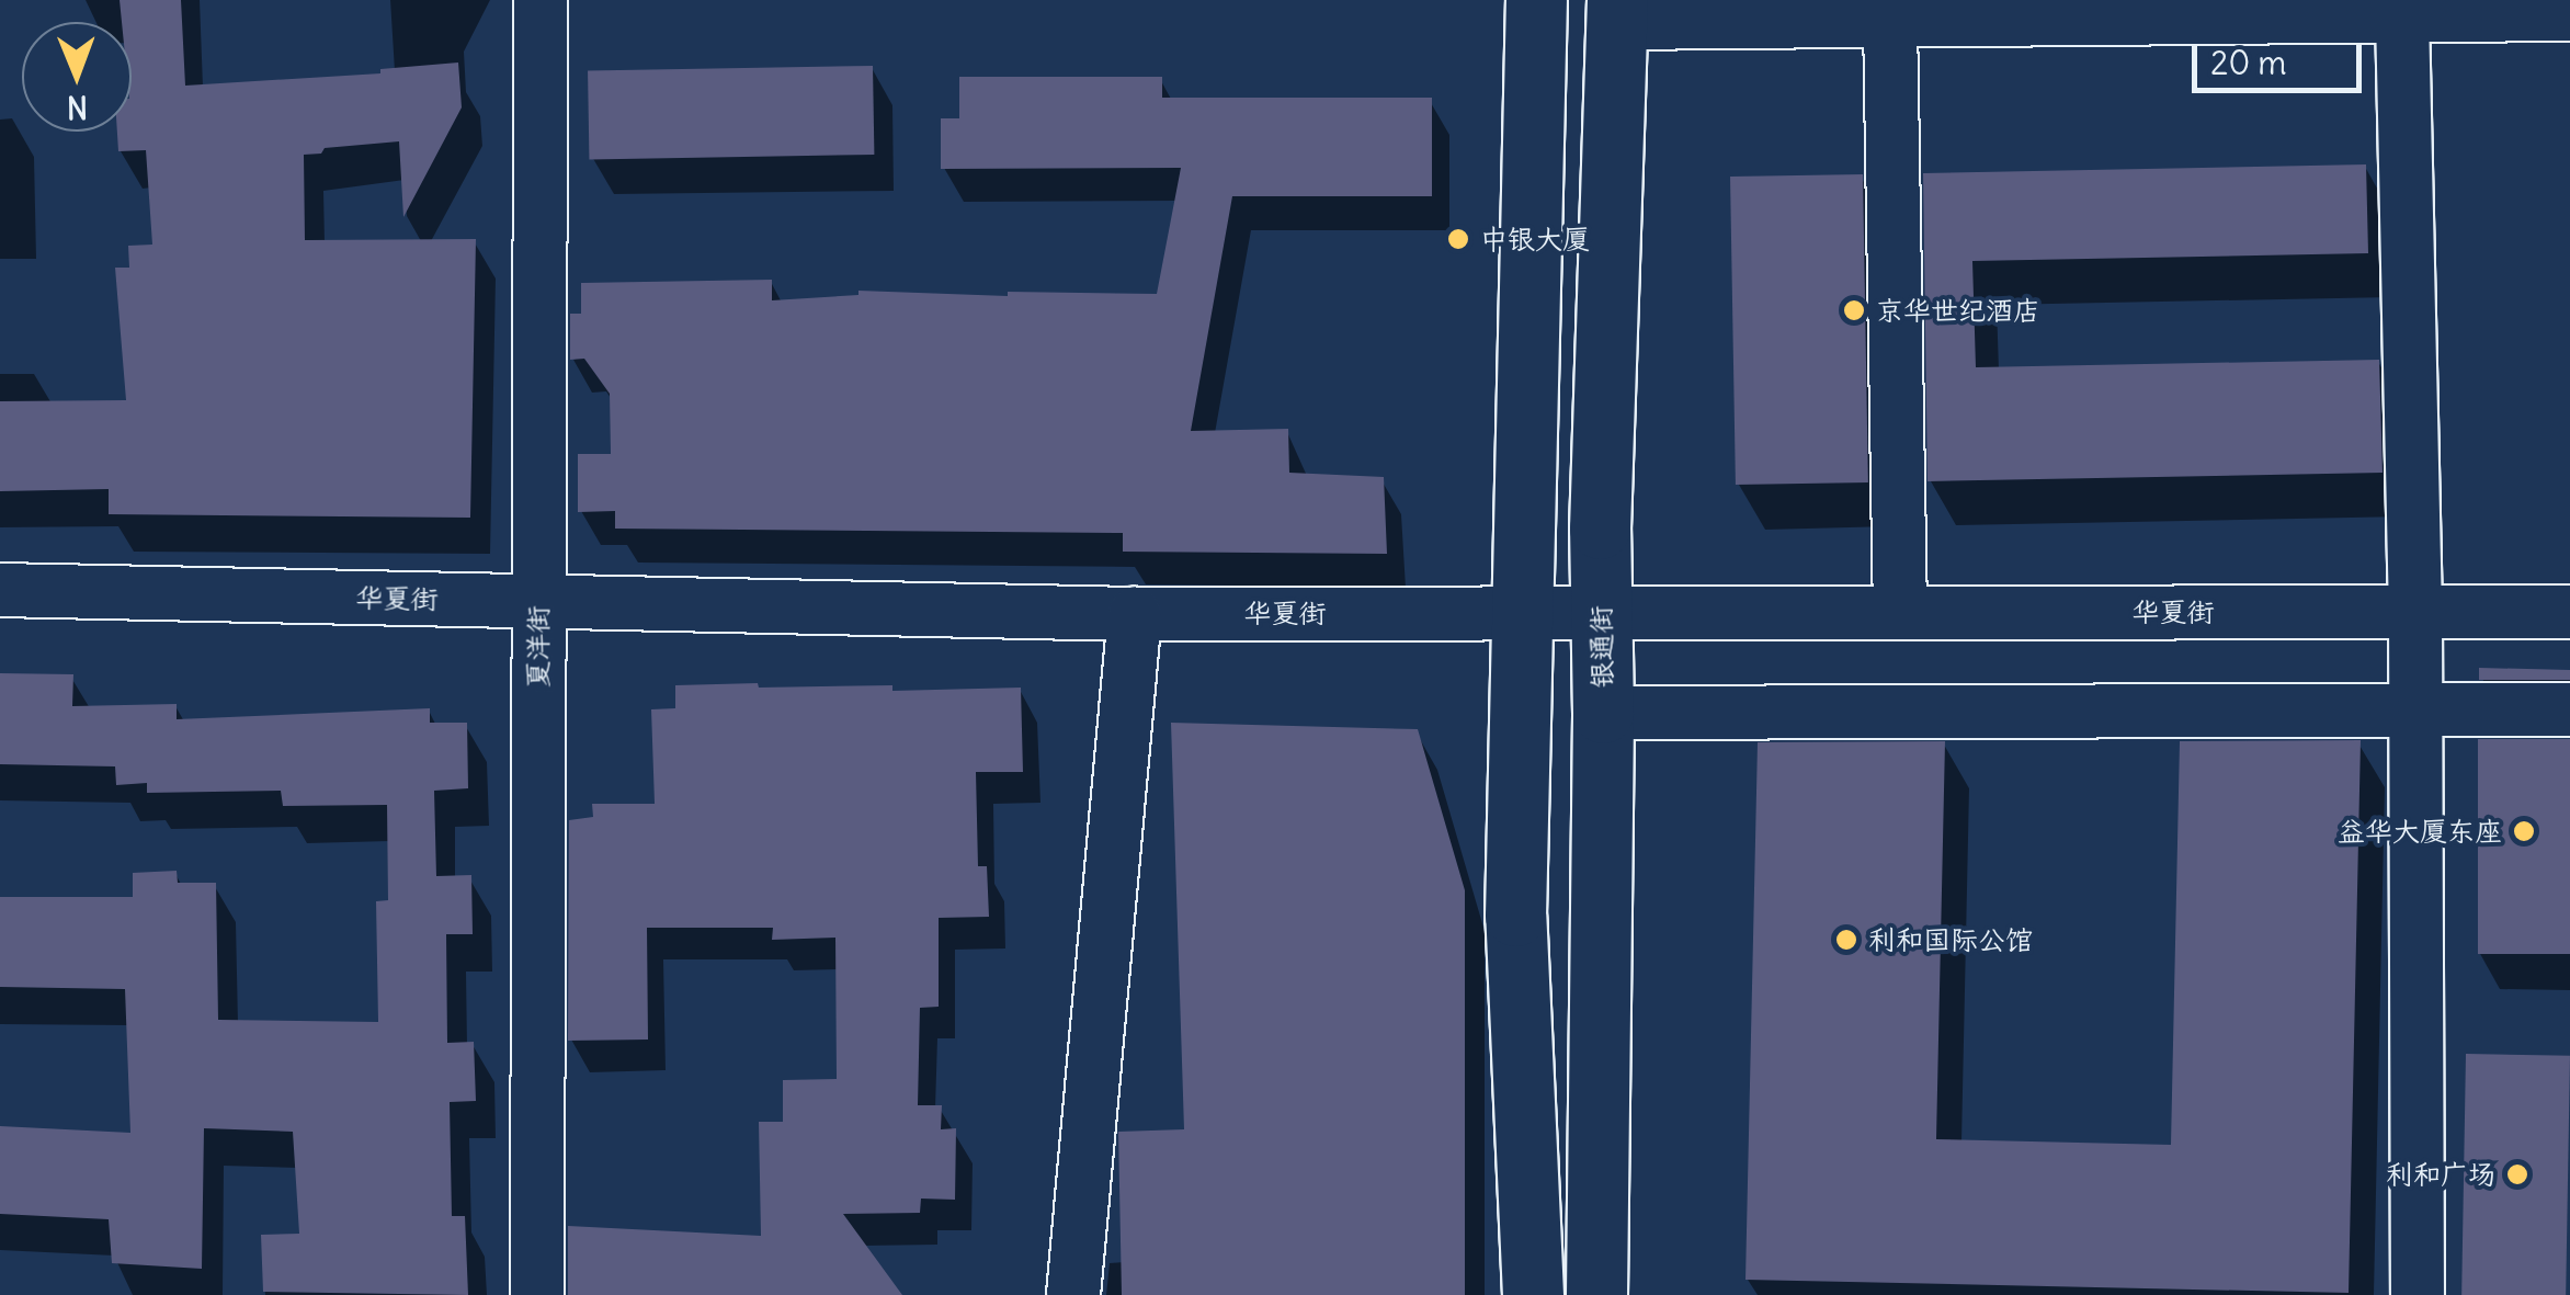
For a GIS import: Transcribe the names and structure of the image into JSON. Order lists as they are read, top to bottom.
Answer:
{
  "streets": {
    "street": ["华夏街", "夏洋街", "银通街"]
  },
  "crossings": [
    ["华夏街", "夏洋街"],
    ["华夏街", "银通街"]
  ],
  "places": [
    "中银大厦",
    "京华世纪酒店",
    "益华大厦东座",
    "利和国际公馆",
    "利和广场"
  ],
  "scale_bar": "20 m",
  "north": "bottom"
}
